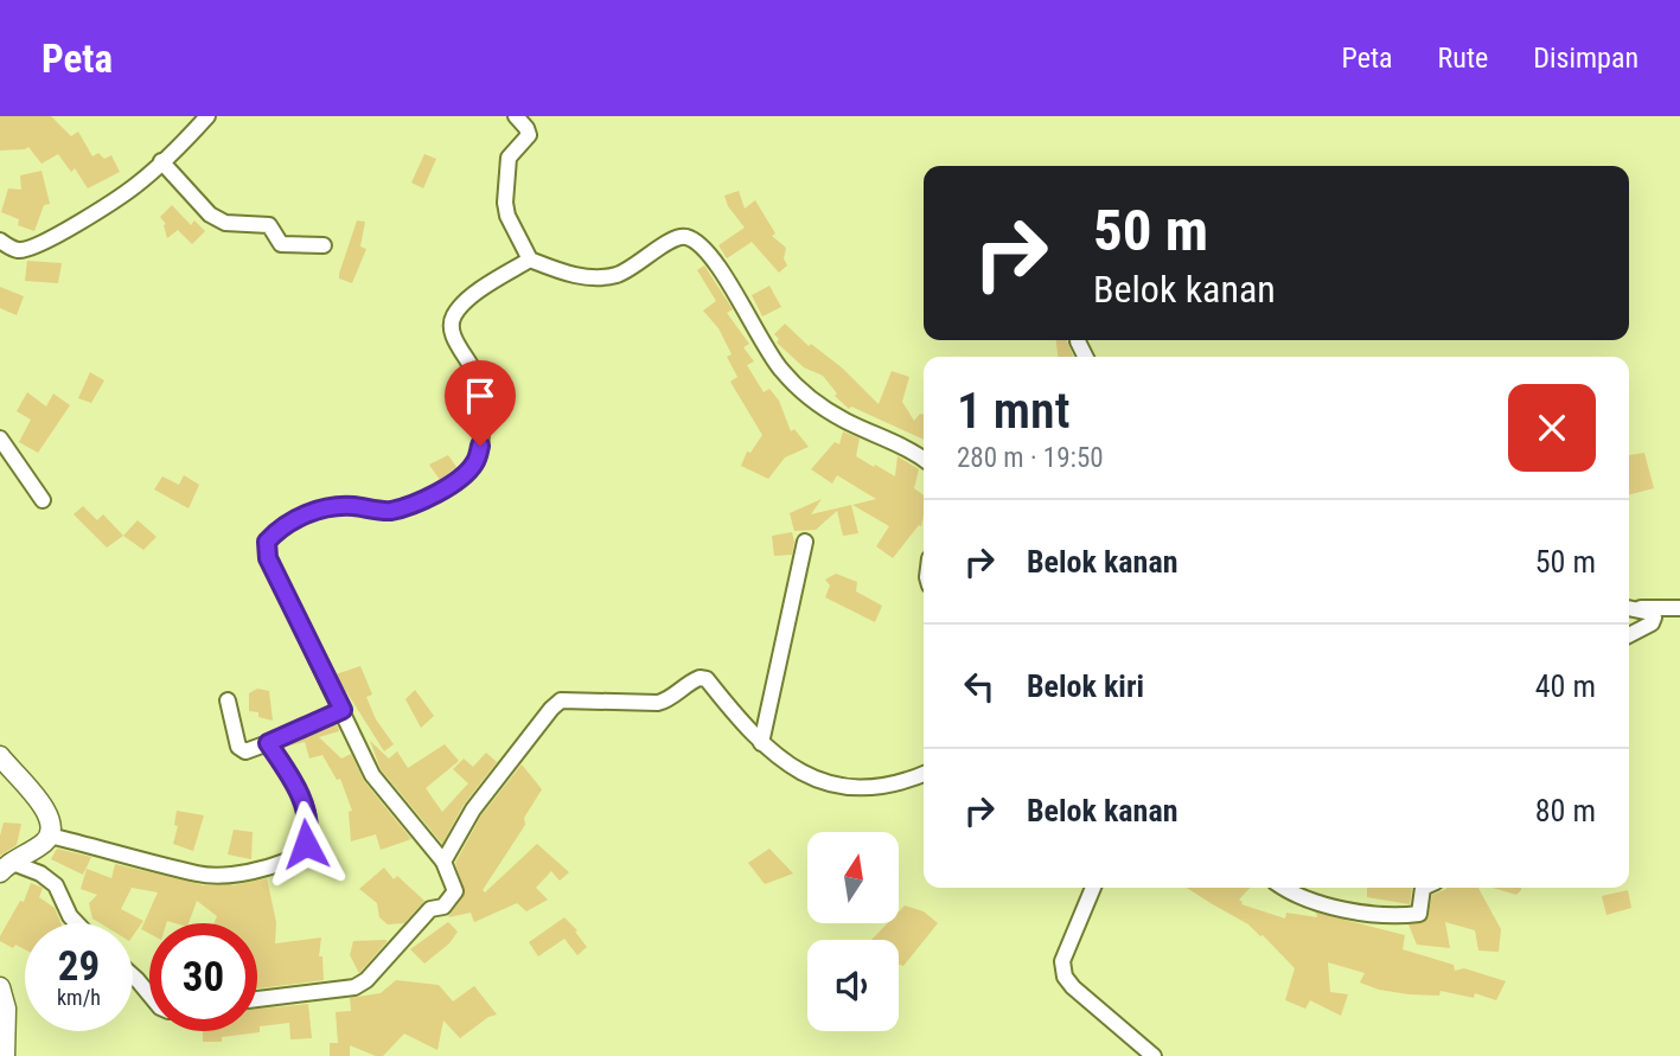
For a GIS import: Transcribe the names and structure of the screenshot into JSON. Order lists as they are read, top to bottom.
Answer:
{
  "north": "top",
  "page": {
    "header": "Peta",
    "nav": ["Peta", "Rute", "Disimpan"],
    "turn": ["50 m", "Belok kanan"],
    "heading": ["1 mnt", "280 m · 19:50"],
    "list": [
      {
        "name": "Belok kanan",
        "value": "50 m"
      },
      {
        "name": "Belok kiri",
        "value": "40 m"
      },
      {
        "name": "Belok kanan",
        "value": "80 m"
      }
    ],
    "speed": "29 km/h",
    "limit": "30"
  }
}
